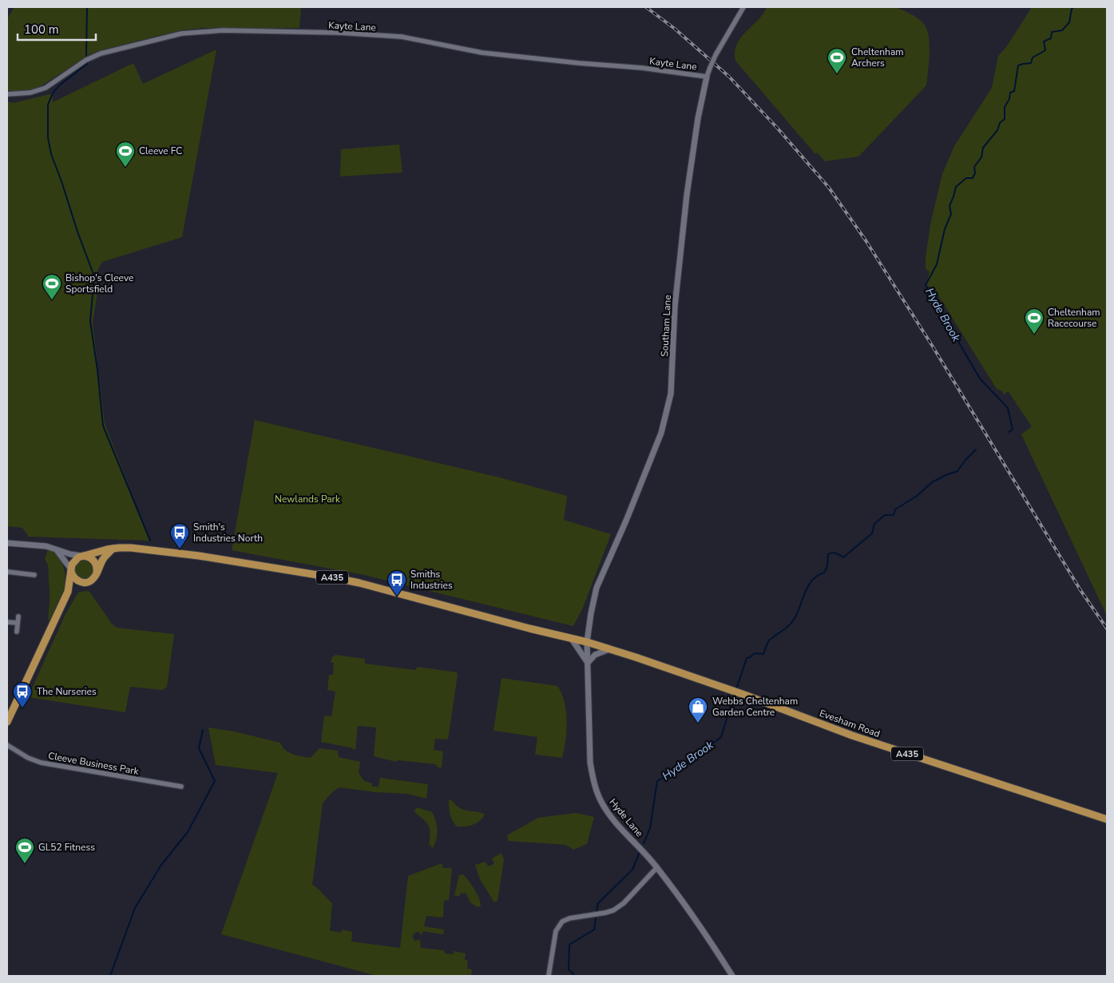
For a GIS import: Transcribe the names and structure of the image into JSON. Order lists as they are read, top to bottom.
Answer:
{
  "streets": {
    "main road": ["A435", "Evesham Road"],
    "street": [
      "Kayte Lane",
      "Southam Lane",
      "Cleeve Business Park",
      "Hyde Lane"
    ]
  },
  "crossings": [
    ["Kayte Lane", "Southam Lane"],
    ["Southam Lane", "A435"],
    ["Southam Lane", "Evesham Road"],
    ["Southam Lane", "Hyde Lane"],
    ["A435", "Evesham Road"],
    ["A435", "Hyde Lane"],
    ["Evesham Road", "Hyde Lane"]
  ],
  "water": ["Hyde Brook"],
  "parks": ["Newlands Park"],
  "places": {
    "sports": [
      "Cheltenham Archers",
      "Cleeve FC",
      "Bishop's Cleeve Sportsfield",
      "Cheltenham Racecourse",
      "GL52 Fitness"
    ],
    "bus stop": ["Smith's Industries North", "Smiths Industries", "The Nurseries"],
    "shop": ["Webbs Cheltenham Garden Centre"]
  },
  "scale_bar": "100 m"
}
